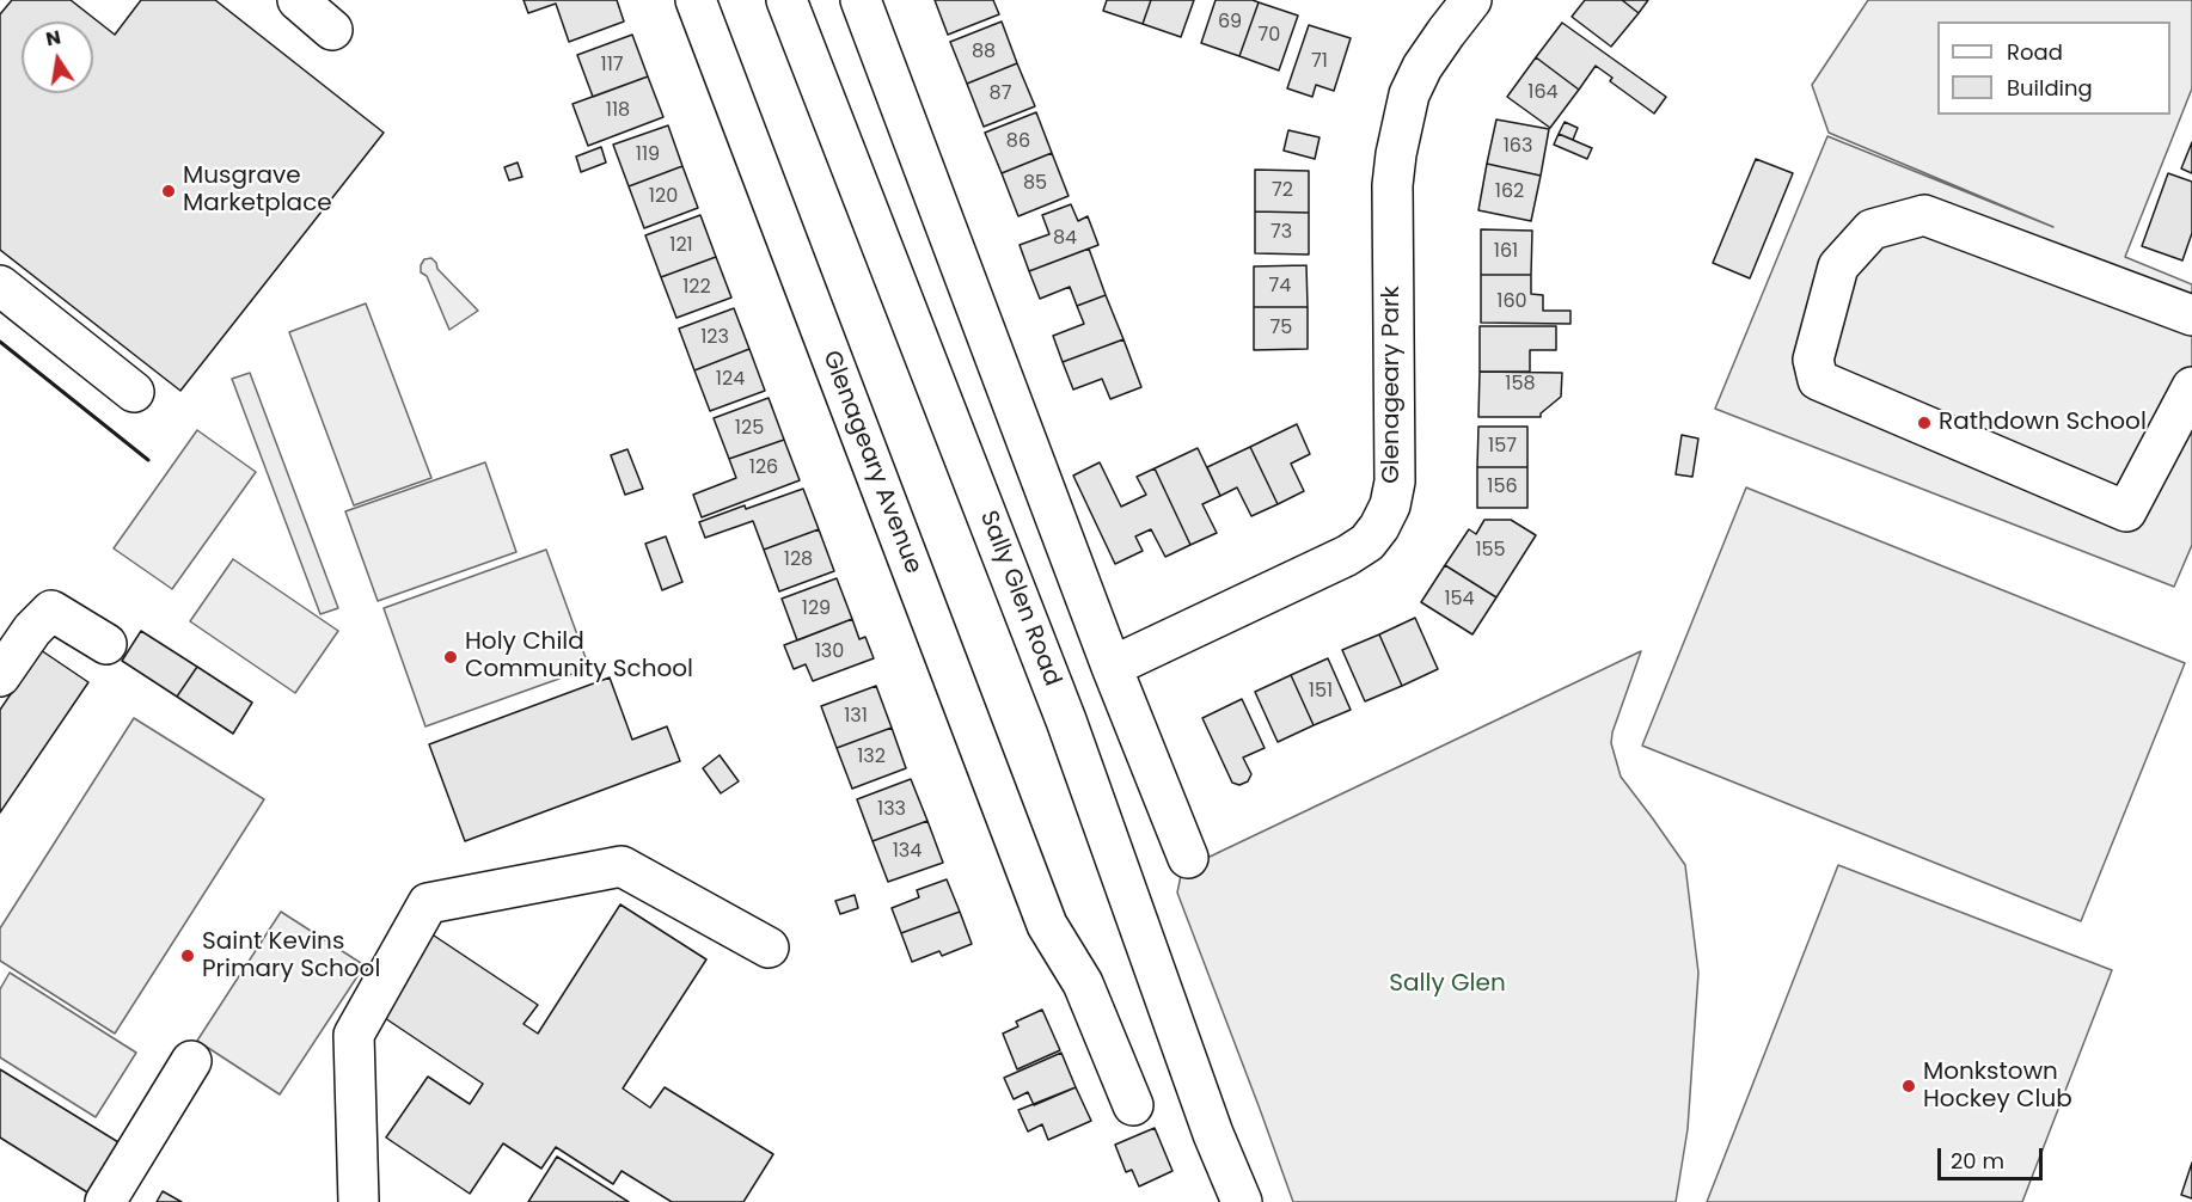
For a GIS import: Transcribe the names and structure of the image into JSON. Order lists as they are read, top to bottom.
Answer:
{
  "streets": {
    "street": ["Glenageary Park", "Glenageary Avenue", "Sally Glen Road"]
  },
  "parks": ["Sally Glen"],
  "places": [
    "Musgrave Marketplace",
    "Rathdown School",
    "Holy Child Community School",
    "Saint Kevins Primary School",
    "Monkstown Hockey Club"
  ],
  "house_numbers": [
    "69",
    "70",
    "88",
    "71",
    "117",
    "164",
    "87",
    "118",
    "86",
    "163",
    "119",
    "85",
    "72",
    "162",
    "120",
    "73",
    "84",
    "121",
    "161",
    "74",
    "122",
    "160",
    "75",
    "123",
    "124",
    "158",
    "125",
    "157",
    "126",
    "156",
    "155",
    "128",
    "154",
    "129",
    "130",
    "151",
    "131",
    "132",
    "133",
    "134"
  ],
  "legend": ["Road", "Building"],
  "scale_bar": "20 m",
  "north": "top"
}
